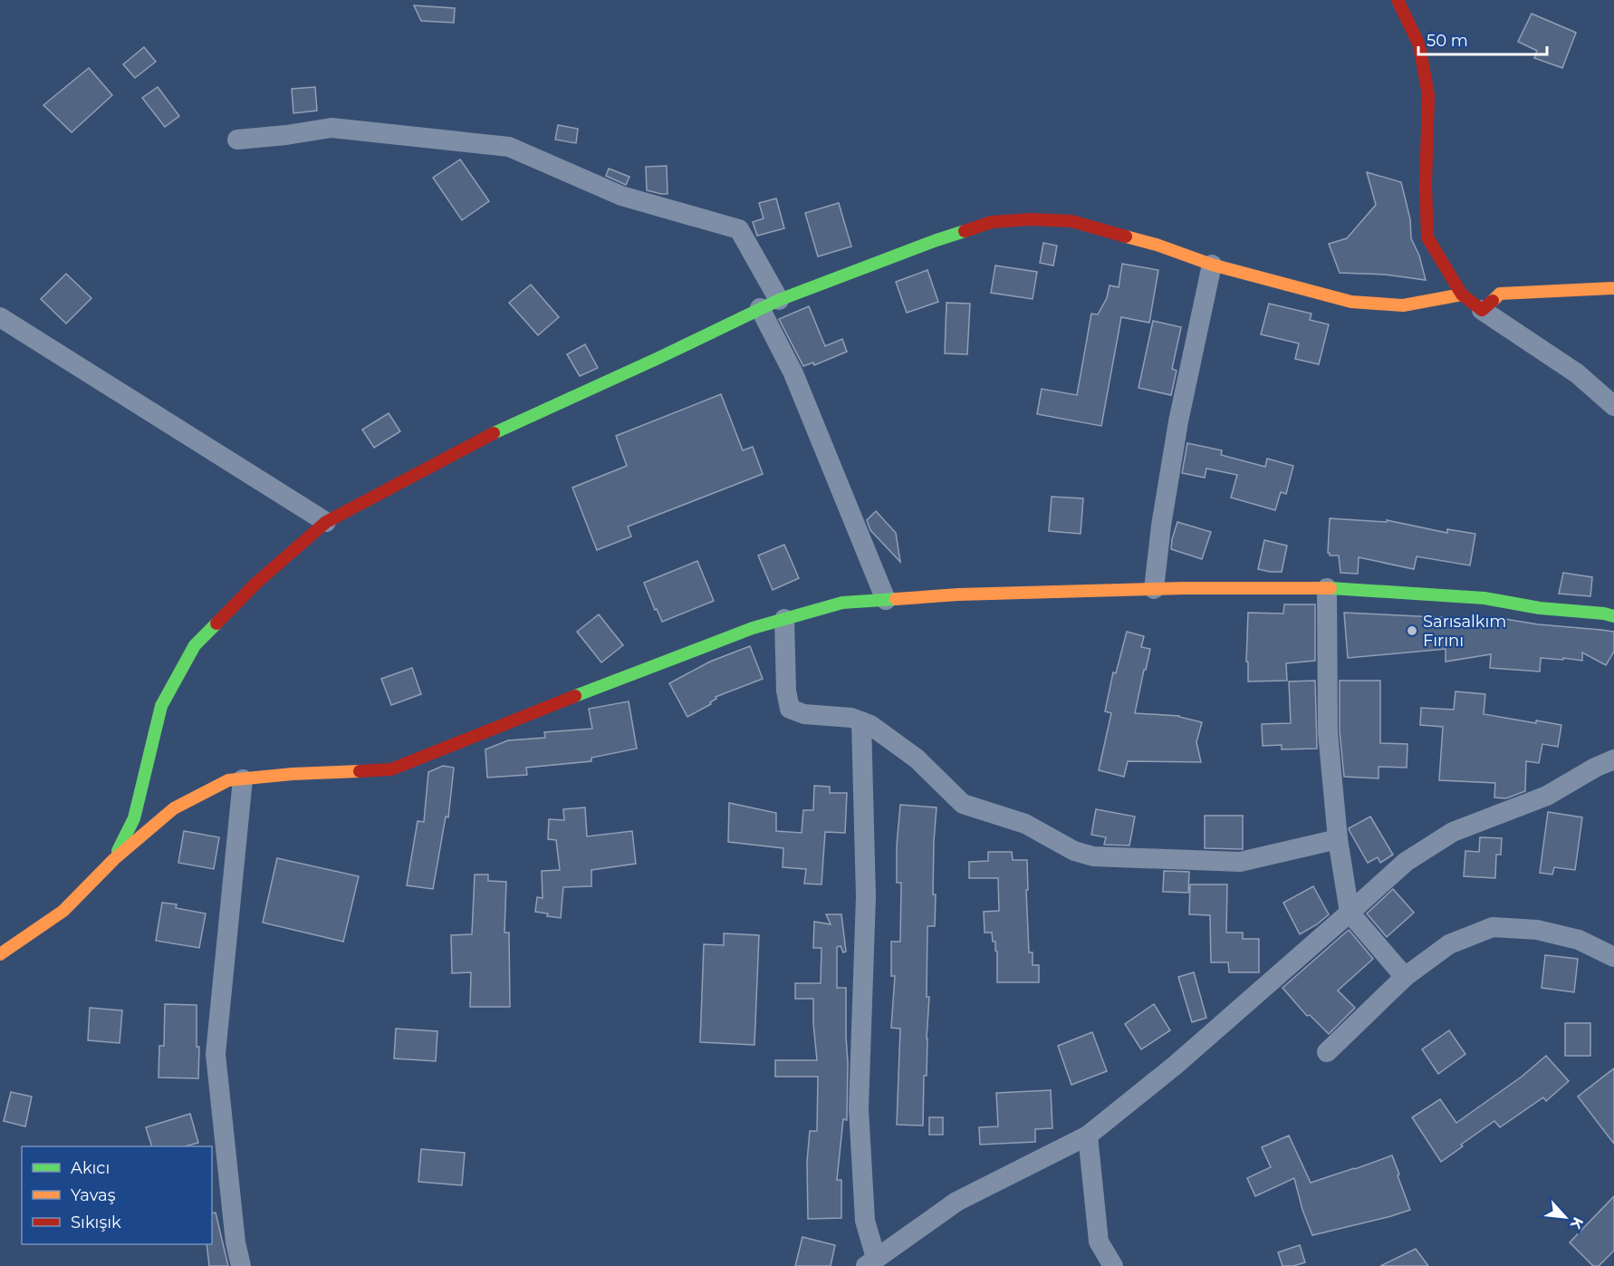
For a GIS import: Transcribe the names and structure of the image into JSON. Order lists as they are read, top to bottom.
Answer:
{
  "places": ["Sarısalkım Fırını"],
  "legend": ["Akıcı", "Yavaş", "Sıkışık"],
  "scale_bar": "50 m",
  "north": "bottom right"
}
